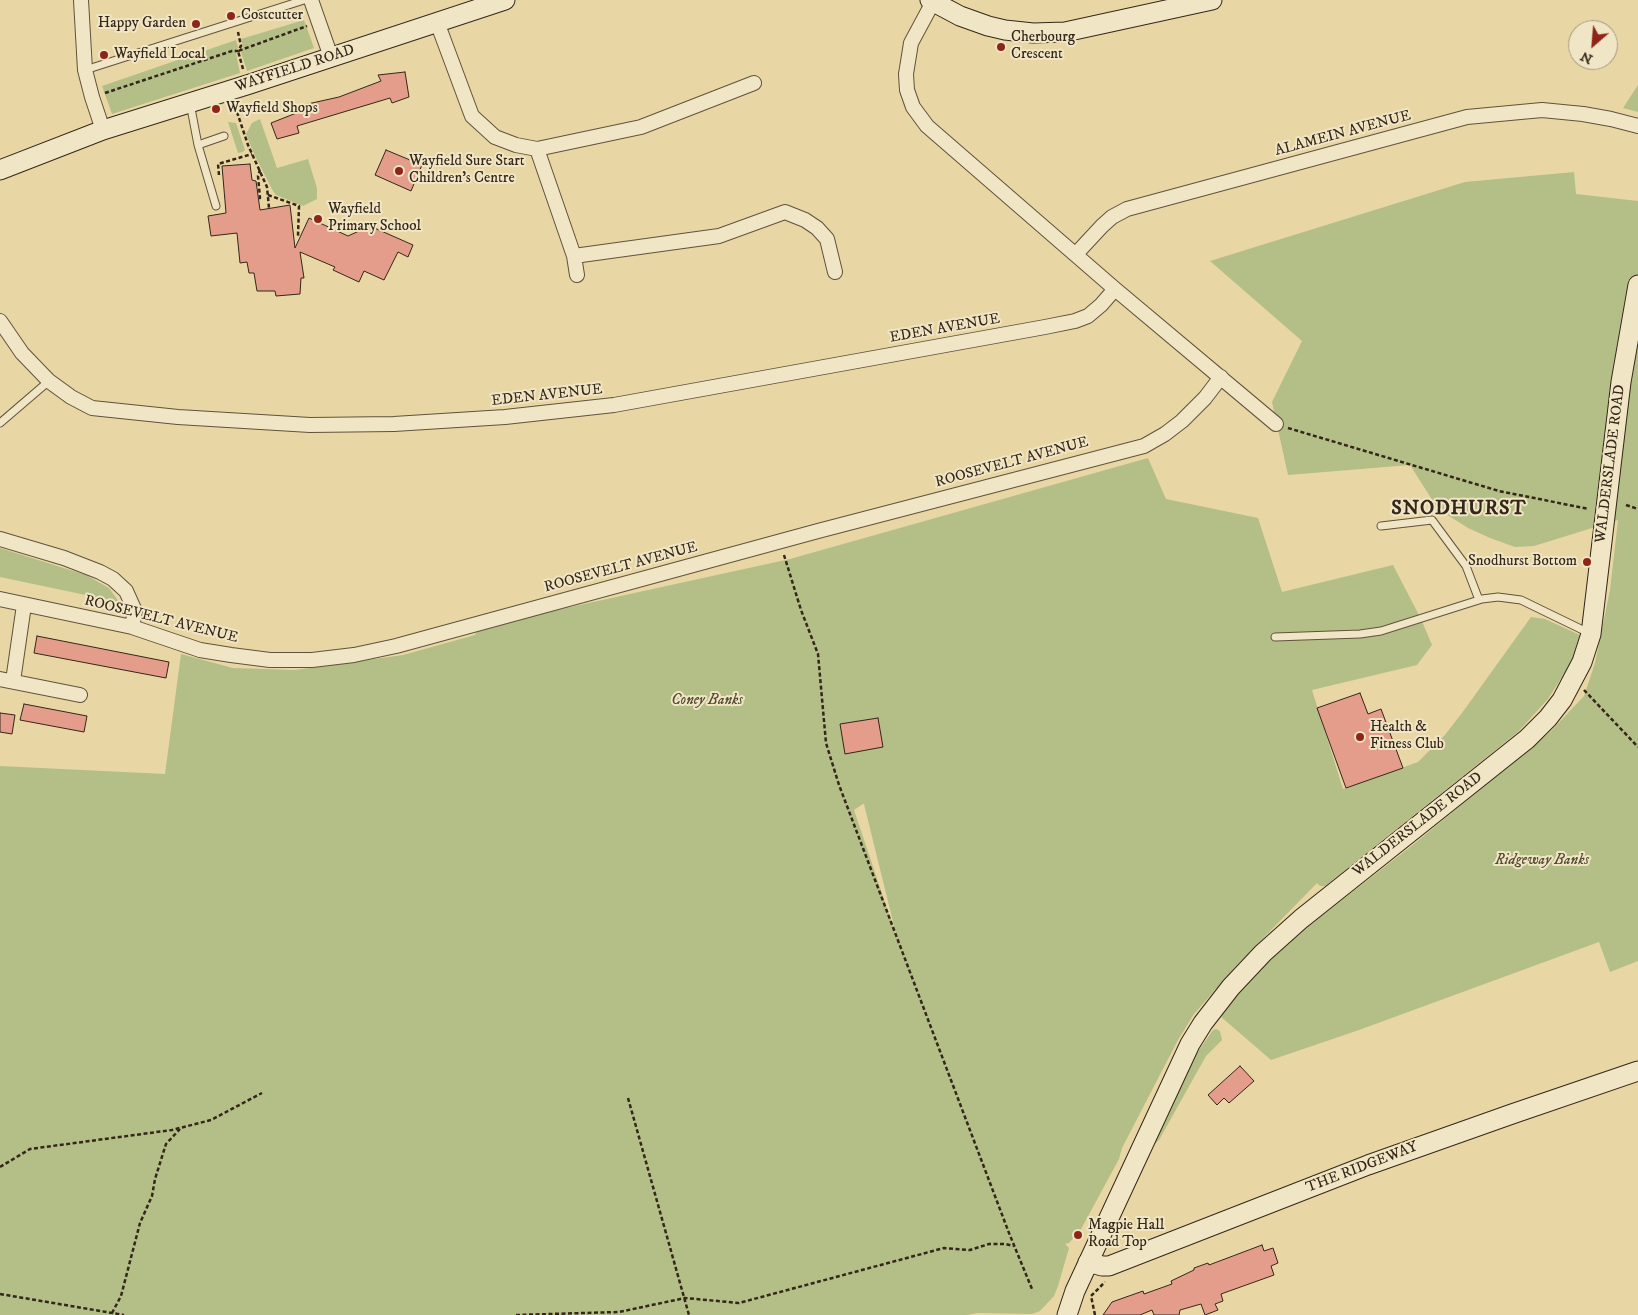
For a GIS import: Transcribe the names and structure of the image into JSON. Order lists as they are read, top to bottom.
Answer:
{
  "streets": {
    "street": [
      "WAYFIELD ROAD",
      "ALAMEIN AVENUE",
      "EDEN AVENUE",
      "ROOSEVELT AVENUE",
      "WALDERSLADE ROAD",
      "THE RIDGEWAY"
    ]
  },
  "crossings": [
    ["WALDERSLADE ROAD", "THE RIDGEWAY"]
  ],
  "districts": ["SNODHURST"],
  "parks": ["Coney Banks", "Ridgeway Banks"],
  "places": [
    "Costcutter",
    "Happy Garden",
    "Cherbourg Crescent",
    "Wayfield Local",
    "Wayfield Shops",
    "Wayfield Sure Start Children’s Centre",
    "Wayfield Primary School",
    "Snodhurst Bottom",
    "Health & Fitness Club",
    "Magpie Hall Road Top"
  ],
  "north": "bottom left"
}
